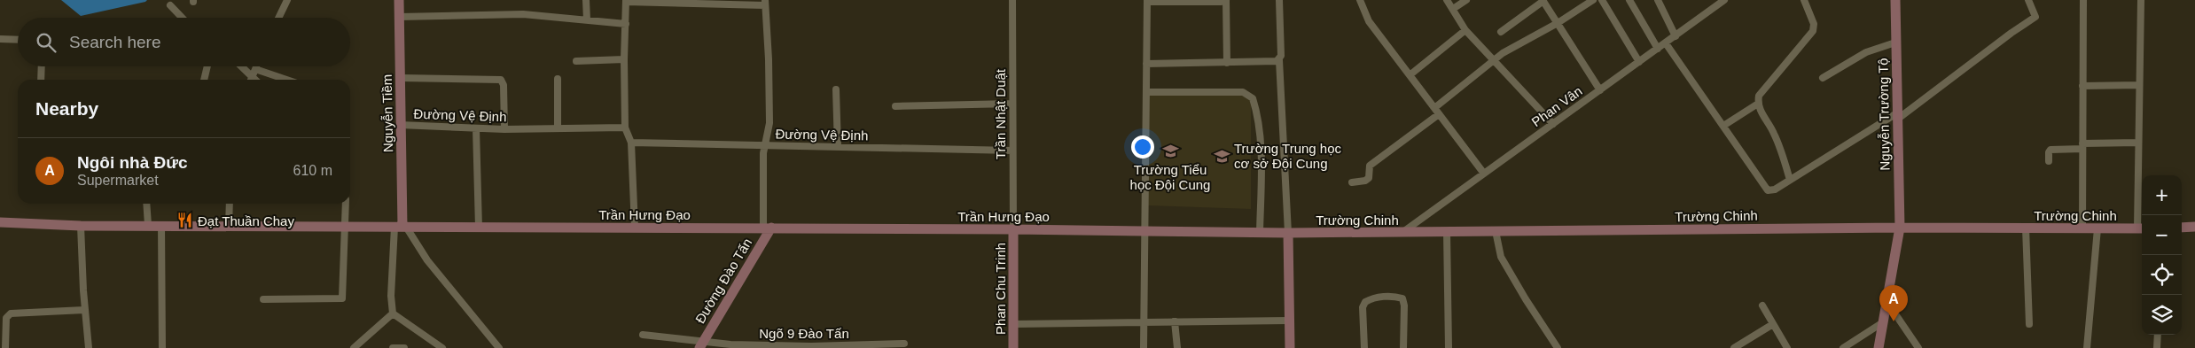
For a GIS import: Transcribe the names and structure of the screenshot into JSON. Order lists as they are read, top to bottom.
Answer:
{
  "streets": {
    "main road": [
      "Nguyễn Tiềm",
      "Nguyễn Trường Tộ",
      "Trần Hưng Đạo",
      "Trường Chinh",
      "Đường Đào Tấn",
      "Phan Chu Trinh"
    ],
    "street": [
      "Phan Vân",
      "Trần Nhật Duật",
      "Đường Vệ Định",
      "Ngõ 9 Đào Tấn"
    ]
  },
  "crossings": [
    ["Phan Vân", "Trường Chinh"],
    ["Nguyễn Tiềm", "Đường Vệ Định"],
    ["Nguyễn Tiềm", "Trần Hưng Đạo"],
    ["Trần Nhật Duật", "Đường Vệ Định"],
    ["Trần Nhật Duật", "Trần Hưng Đạo"],
    ["Trần Nhật Duật", "Phan Chu Trinh"],
    ["Nguyễn Trường Tộ", "Trường Chinh"],
    ["Trần Hưng Đạo", "Trường Chinh"],
    ["Trần Hưng Đạo", "Đường Đào Tấn"],
    ["Trần Hưng Đạo", "Phan Chu Trinh"],
    ["Đường Đào Tấn", "Ngõ 9 Đào Tấn"]
  ],
  "places": {
    "school or university": ["Trường Tiểu học Đội Cung", "Trường Trung học cơ sở Đội Cung"],
    "restaurant": ["Đạt Thuần Chay"]
  },
  "page": {
    "search": "Search here",
    "heading": "Nearby",
    "list": [
      {
        "mark": "A",
        "name": "Ngôi nhà Đức",
        "note": "Supermarket",
        "value": "610 m"
      }
    ],
    "map_buttons": ["+", "−"],
    "pins": "A"
  }
}
